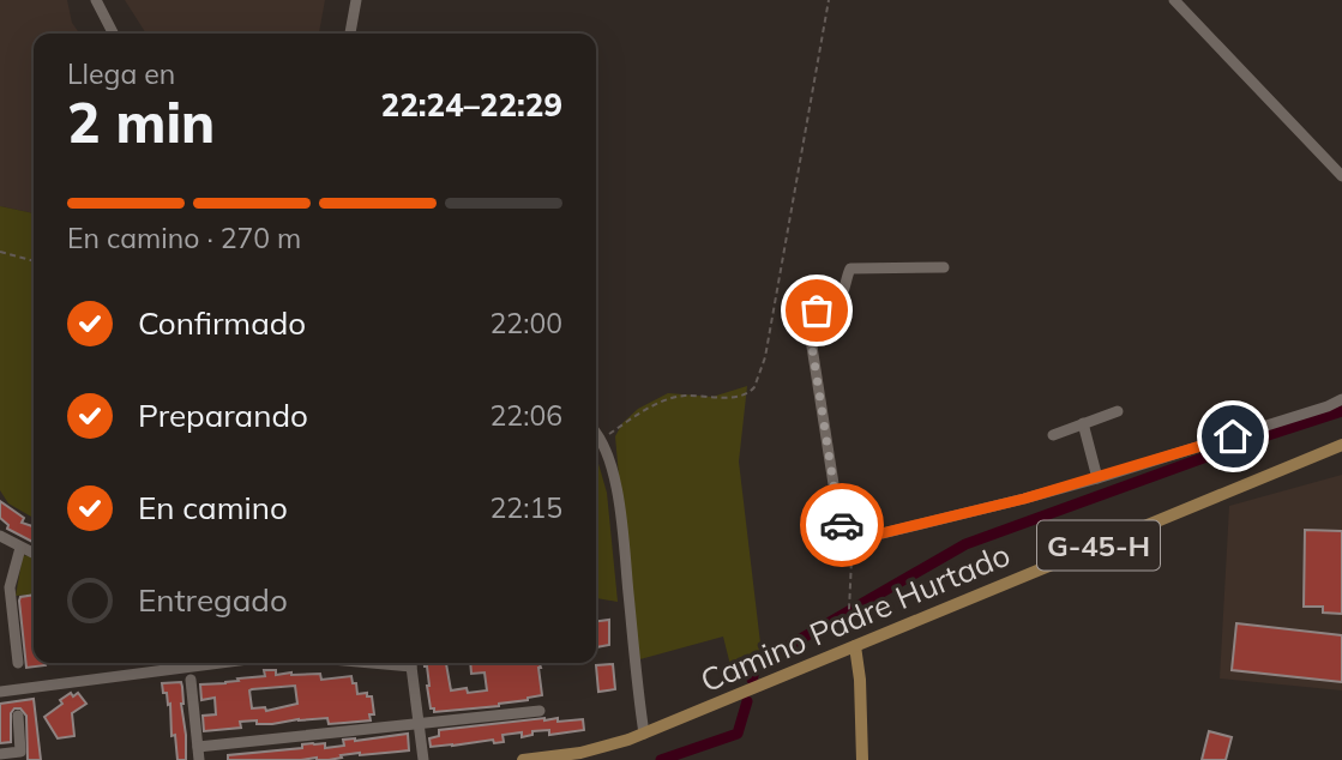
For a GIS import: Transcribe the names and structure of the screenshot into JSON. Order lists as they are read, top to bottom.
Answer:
{
  "streets": {
    "main road": ["G-45-H", "Camino Padre Hurtado"]
  },
  "page": {
    "heading": ["2 min", "Llega en", "22:24–22:29"],
    "bar": "En camino · 270 m",
    "list": [
      ["Confirmado", "22:00"],
      ["Preparando", "22:06"],
      ["En camino", "22:15"],
      "Entregado"
    ]
  }
}
